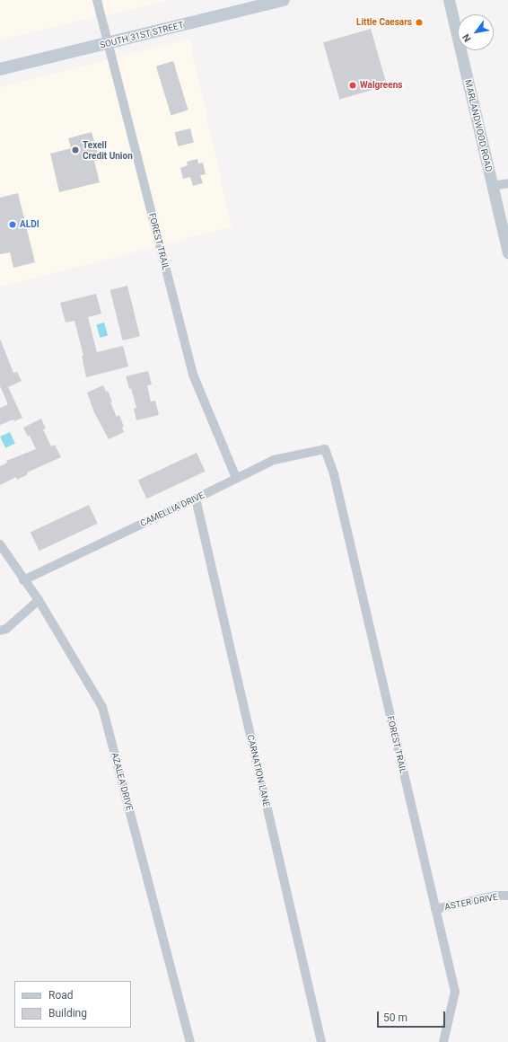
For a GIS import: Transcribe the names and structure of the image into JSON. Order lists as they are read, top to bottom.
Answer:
{
  "streets": {
    "main road": ["SOUTH 31ST STREET"],
    "street": [
      "MARLANDWOOD ROAD",
      "FOREST TRAIL",
      "CAMELLIA DRIVE",
      "CARNATION LANE",
      "AZALEA DRIVE",
      "ASTER DRIVE"
    ]
  },
  "crossings": [
    ["SOUTH 31ST STREET", "FOREST TRAIL"],
    ["FOREST TRAIL", "CAMELLIA DRIVE"],
    ["FOREST TRAIL", "ASTER DRIVE"],
    ["CAMELLIA DRIVE", "CARNATION LANE"],
    ["CAMELLIA DRIVE", "AZALEA DRIVE"]
  ],
  "places": [
    "Little Caesars",
    "Walgreens",
    "Texell Credit Union",
    "ALDI"
  ],
  "legend": ["Road", "Building"],
  "scale_bar": "50 m",
  "north": "bottom left"
}
